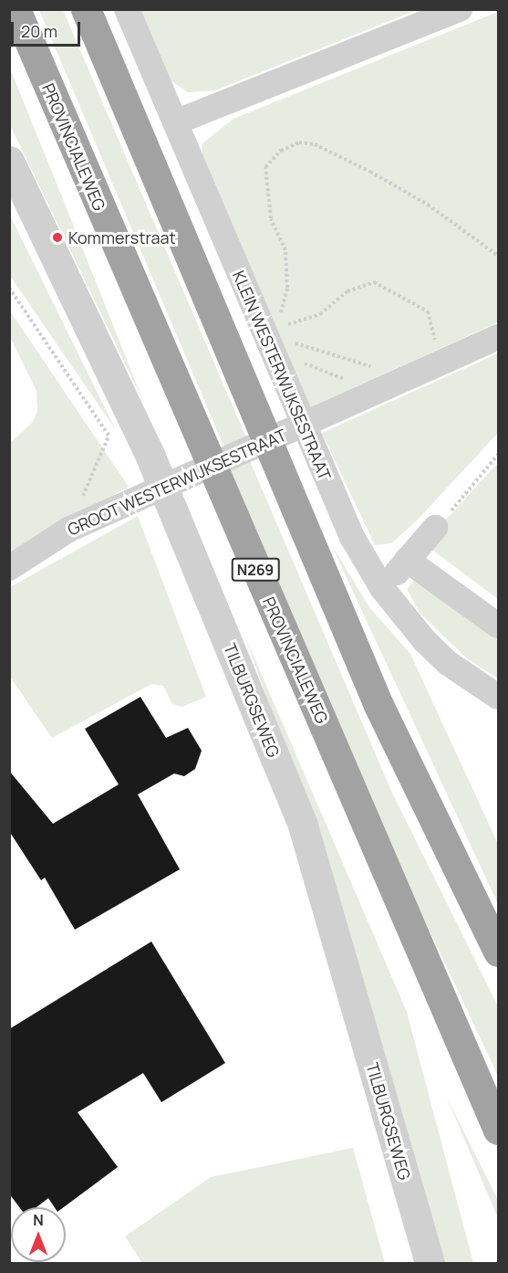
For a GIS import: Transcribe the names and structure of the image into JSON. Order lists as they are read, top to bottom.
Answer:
{
  "streets": {
    "highway": ["PROVINCIALEWEG", "N269"],
    "street": ["KLEIN WESTERWIJKSESTRAAT", "GROOT WESTERWIJKSESTRAAT", "TILBURGSEWEG"]
  },
  "places": ["Kommerstraat"],
  "scale_bar": "20 m",
  "north": "top"
}
